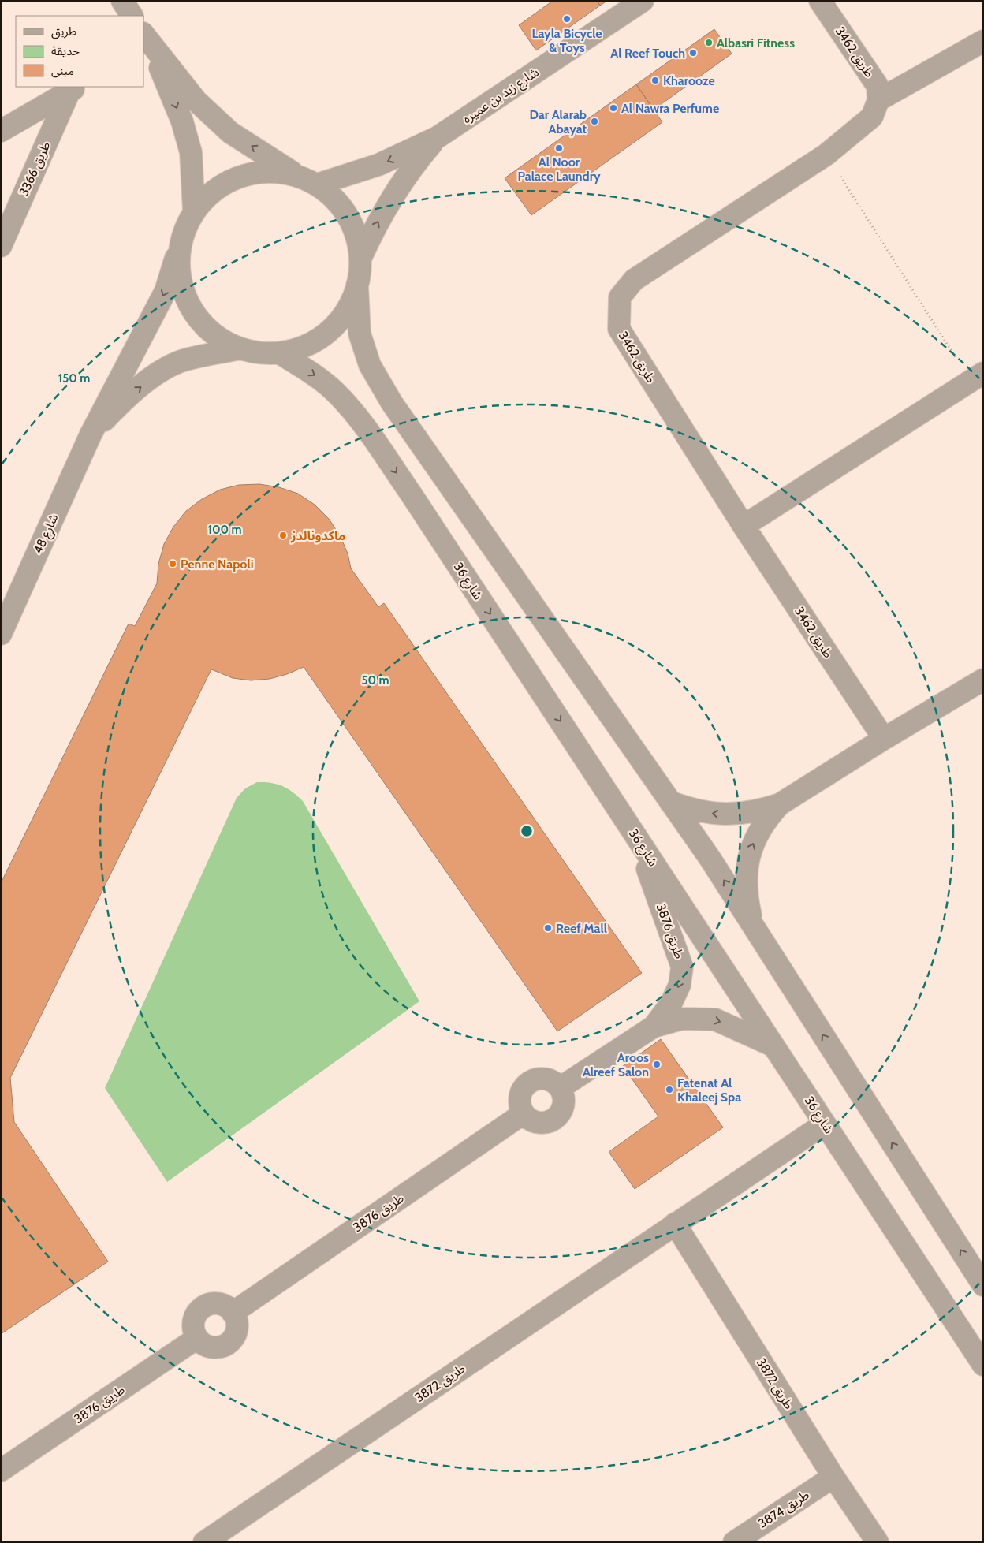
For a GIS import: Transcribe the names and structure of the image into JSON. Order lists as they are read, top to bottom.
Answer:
{
  "streets": {
    "street": [
      "طريق 3462",
      "شارع زيد بن عميره",
      "طريق 3366",
      "شارع 48",
      "شارع 36",
      "طريق 3876",
      "طريق 3872",
      "طريق 3874"
    ]
  },
  "crossings": [
    ["شارع 36", "طريق 3876"],
    ["شارع 36", "طريق 3872"],
    ["طريق 3872", "طريق 3874"]
  ],
  "places": [
    "Layla Bicycle & Toys",
    "Albasri Fitness",
    "Al Reef Touch",
    "Kharooze",
    "Al Nawra Perfume",
    "Dar Alarab Abayat",
    "Al Noor Palace Laundry",
    "ماكدونالدز",
    "Penne Napoli",
    "Reef Mall",
    "Aroos Alreef Salon",
    "Fatenat Al Khaleej Spa"
  ],
  "legend": ["طريق", "حديقة", "مبنى"],
  "rings": ["150 m", "100 m", "50 m"]
}
